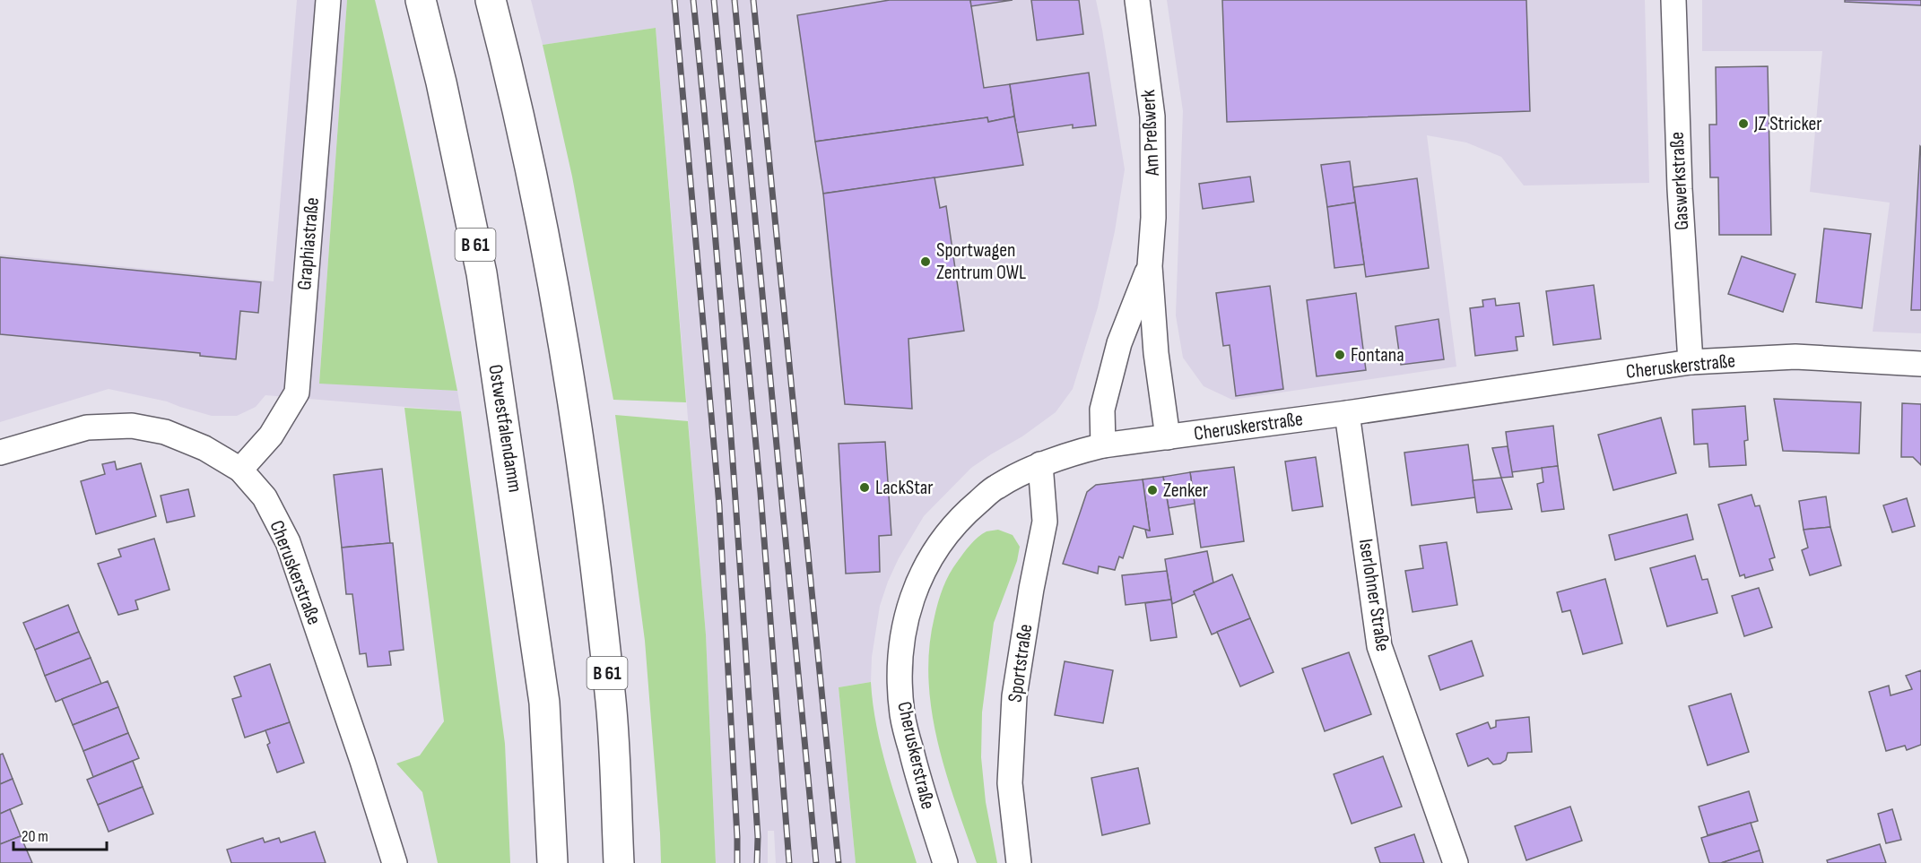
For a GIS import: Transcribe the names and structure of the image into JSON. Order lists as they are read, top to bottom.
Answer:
{
  "streets": {
    "highway": ["B 61", "Ostwestfalendamm"],
    "street": [
      "Am Preßwerk",
      "Gaswerkstraße",
      "Graphiastraße",
      "Cheruskerstraße",
      "Iserlohner Straße",
      "Sportstraße"
    ]
  },
  "crossings": [
    ["Am Preßwerk", "Cheruskerstraße"],
    ["Gaswerkstraße", "Cheruskerstraße"],
    ["Graphiastraße", "Cheruskerstraße"],
    ["Cheruskerstraße", "Iserlohner Straße"],
    ["Cheruskerstraße", "Sportstraße"]
  ],
  "places": [
    "JZ Stricker",
    "Sportwagen Zentrum OWL",
    "Fontana",
    "LackStar",
    "Zenker"
  ],
  "scale_bar": "20 m"
}
